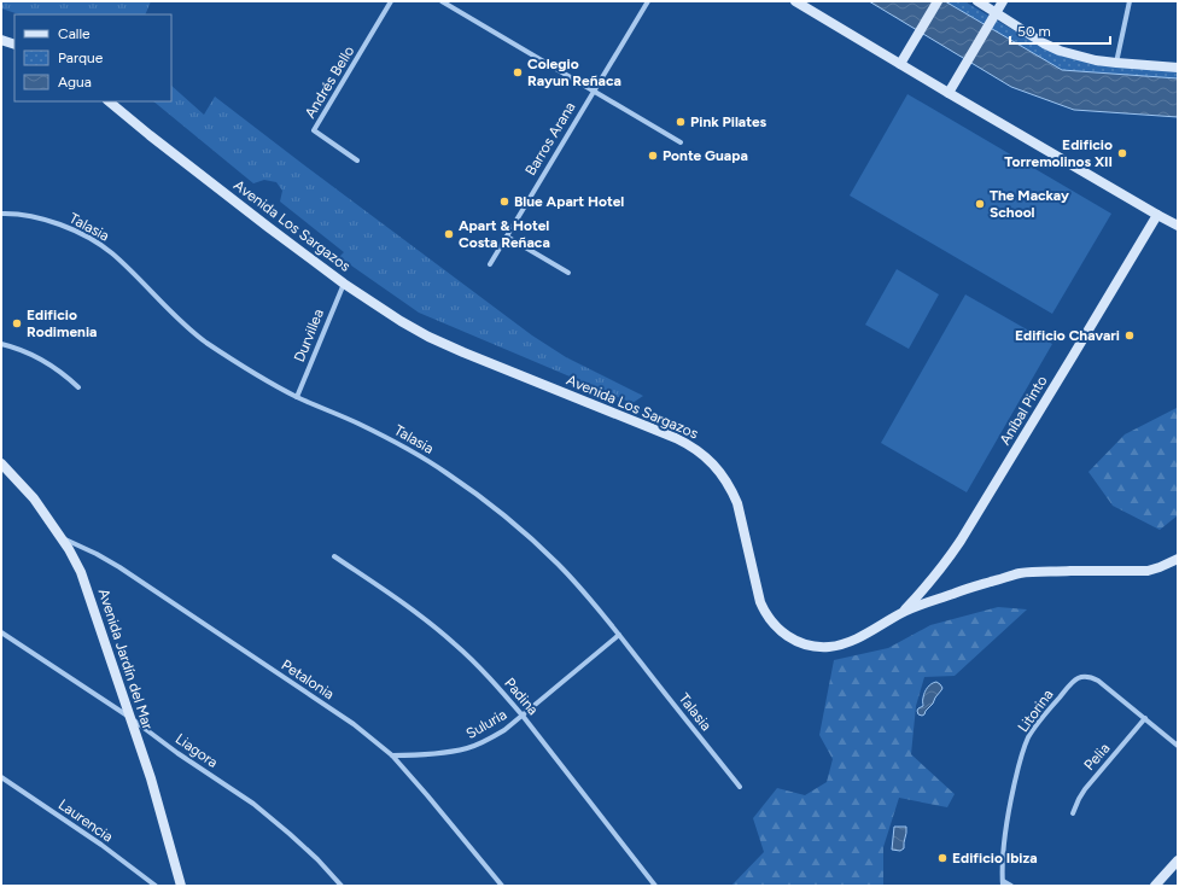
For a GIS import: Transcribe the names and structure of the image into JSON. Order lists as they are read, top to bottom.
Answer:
{
  "streets": {
    "street": [
      "Andrés Bello",
      "Barros Arana",
      "Avenida Los Sargazos",
      "Talasia",
      "Durvillea",
      "Aníbal Pinto",
      "Avenida Jardín del Mar",
      "Petalonia",
      "Padina",
      "Litorina",
      "Suluria",
      "Liagora",
      "Pelia",
      "Laurencia"
    ]
  },
  "crossings": [
    ["Avenida Los Sargazos", "Durvillea"],
    ["Avenida Los Sargazos", "Aníbal Pinto"],
    ["Talasia", "Durvillea"],
    ["Talasia", "Suluria"],
    ["Avenida Jardín del Mar", "Petalonia"],
    ["Avenida Jardín del Mar", "Liagora"],
    ["Petalonia", "Suluria"],
    ["Padina", "Suluria"],
    ["Litorina", "Pelia"]
  ],
  "places": [
    "Colegio Rayun Reñaca",
    "Pink Pilates",
    "Edificio Torremolinos XII",
    "Ponte Guapa",
    "Blue Apart Hotel",
    "The Mackay School",
    "Apart & Hotel Costa Reñaca",
    "Edificio Rodimenia",
    "Edificio Chavari",
    "Edificio Ibiza"
  ],
  "legend": ["Calle", "Parque", "Agua"],
  "scale_bar": "50 m"
}
